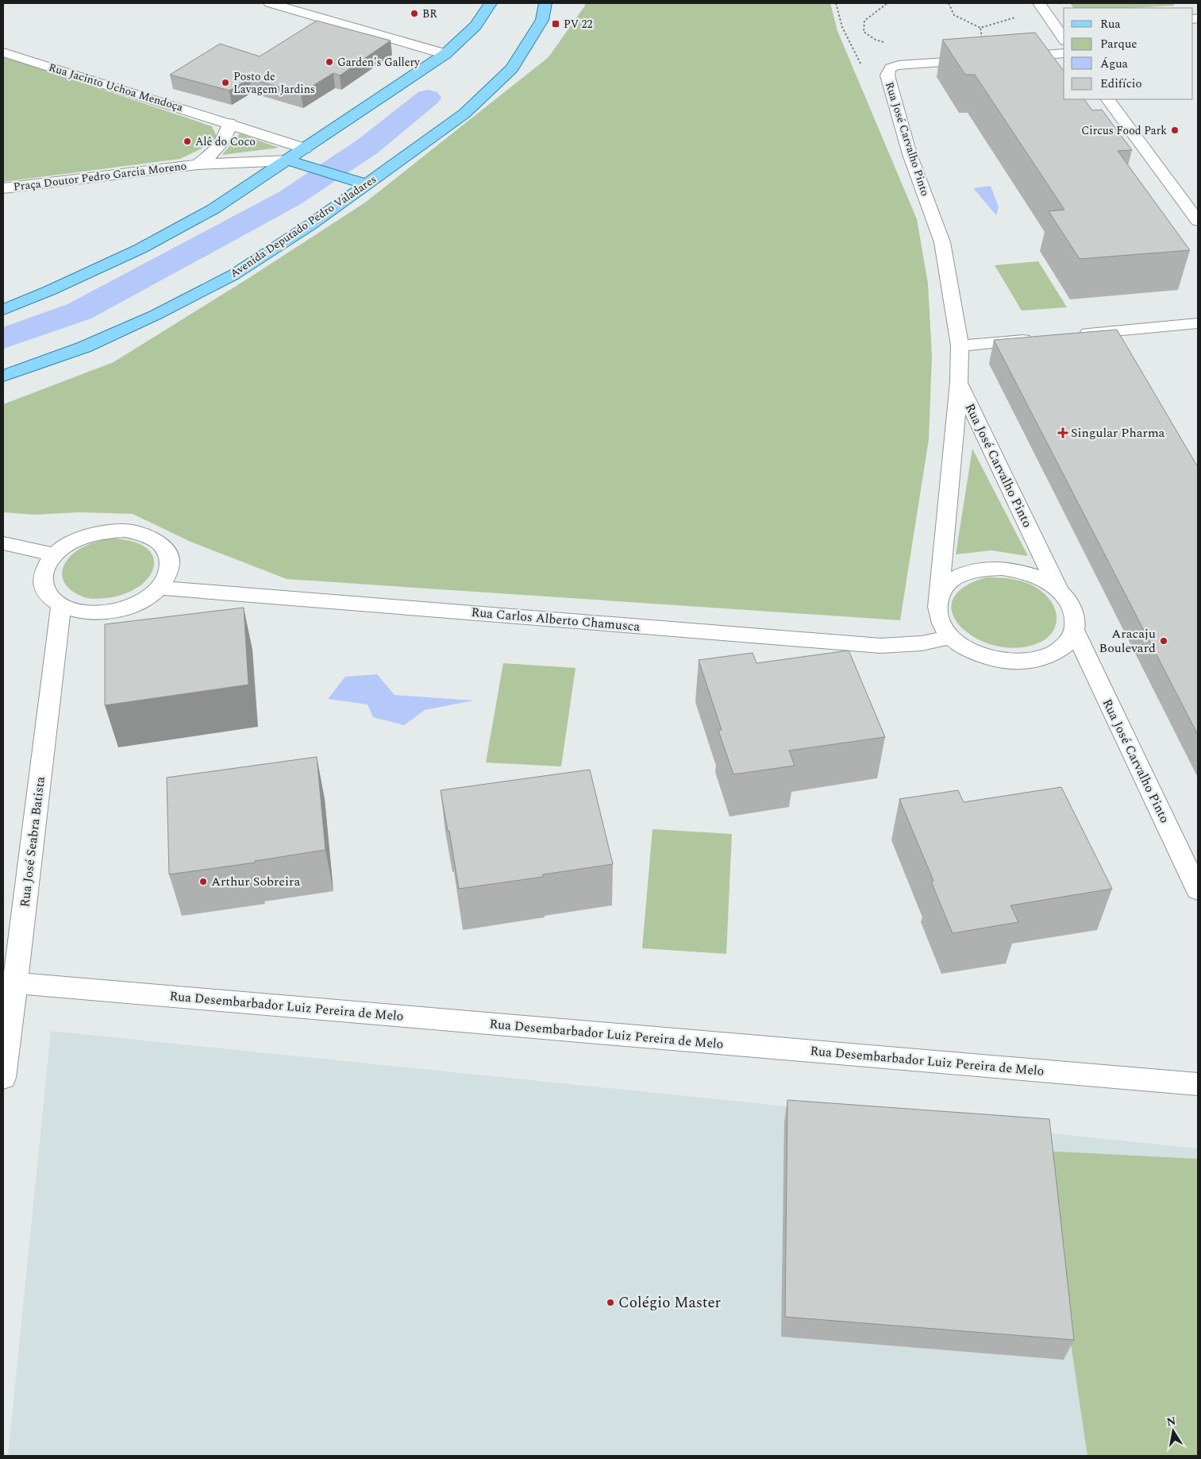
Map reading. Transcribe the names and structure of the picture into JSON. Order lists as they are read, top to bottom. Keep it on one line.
{"streets":{"main road":["Avenida Deputado Pedro Valadares"],"street":["Rua Jacinto Uchoa Mendoça","Rua José Carvalho Pinto","Praça Doutor Pedro Garcia Moreno","Rua Carlos Alberto Chamusca","Rua José Seabra Batista","Rua Desembarbador Luiz Pereira de Melo"]},"crossings":[["Rua Jacinto Uchoa Mendoça","Praça Doutor Pedro Garcia Moreno"],["Rua José Carvalho Pinto","Rua Carlos Alberto Chamusca"],["Rua Carlos Alberto Chamusca","Rua José Seabra Batista"],["Rua José Seabra Batista","Rua Desembarbador Luiz Pereira de Melo"]],"places":{"other":["BR","Garden's Gallery","Posto de Lavagem Jardins","Circus Food Park","Alê do Coco","Aracaju Boulevard","Arthur Sobreira","Colégio Master"],"transit":["PV 22"],"health":["Singular Pharma"]},"legend":["Rua","Parque","Água","Edifício"],"north":"top"}
